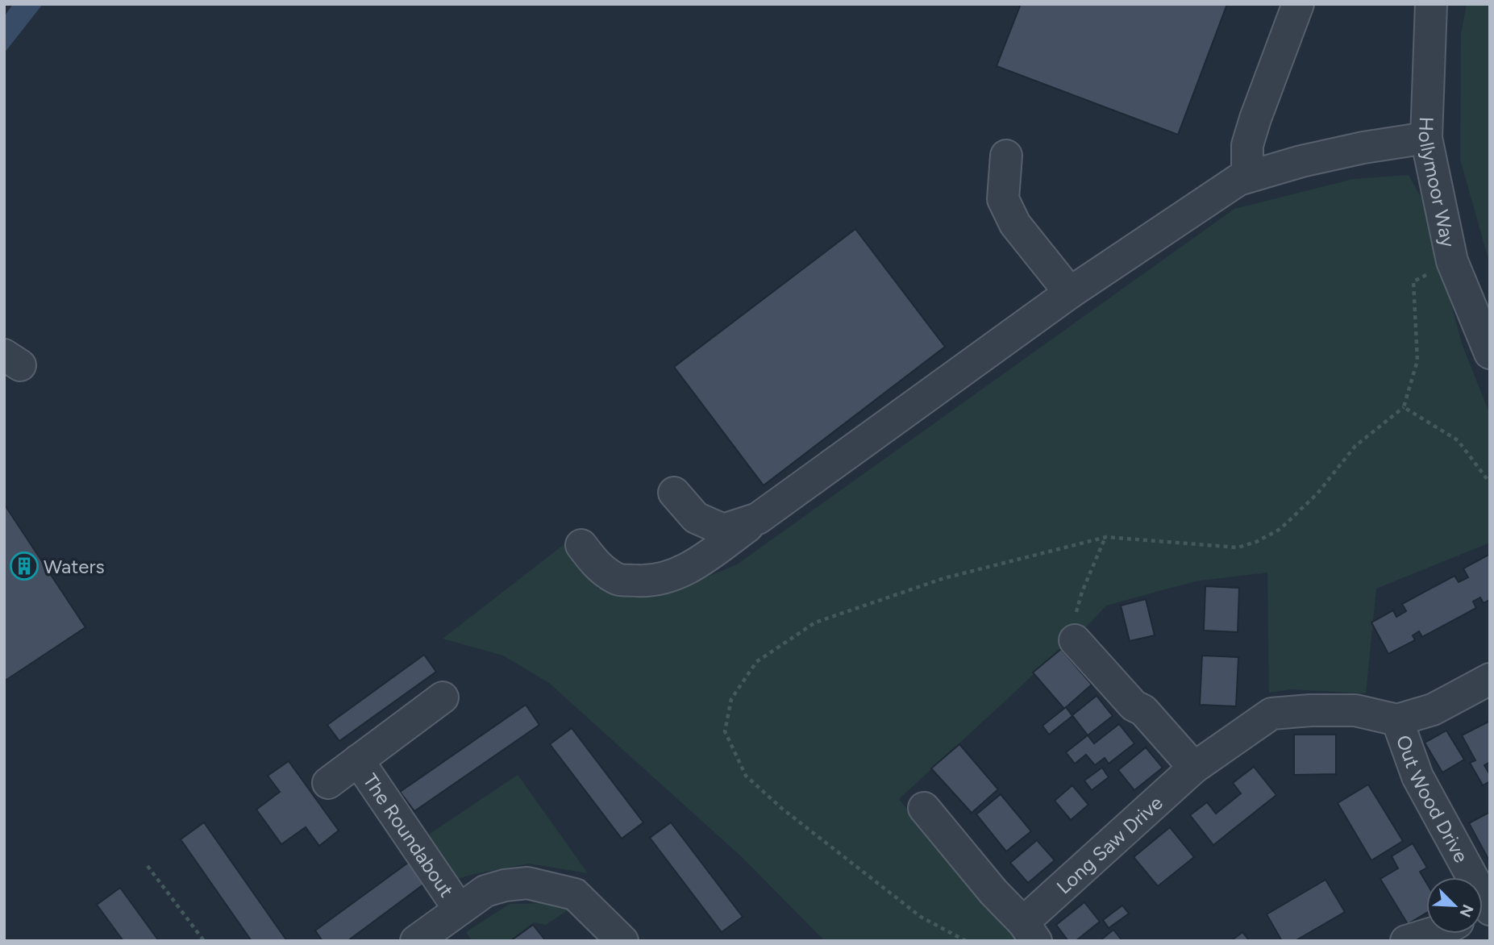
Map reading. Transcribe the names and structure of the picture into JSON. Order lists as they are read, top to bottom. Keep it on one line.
{"streets":{"street":["Hollymoor Way","Out Wood Drive","The Roundabout","Long Saw Drive"]},"crossings":[["Out Wood Drive","Long Saw Drive"]],"places":{"building":["Waters"]},"north":"bottom right"}
